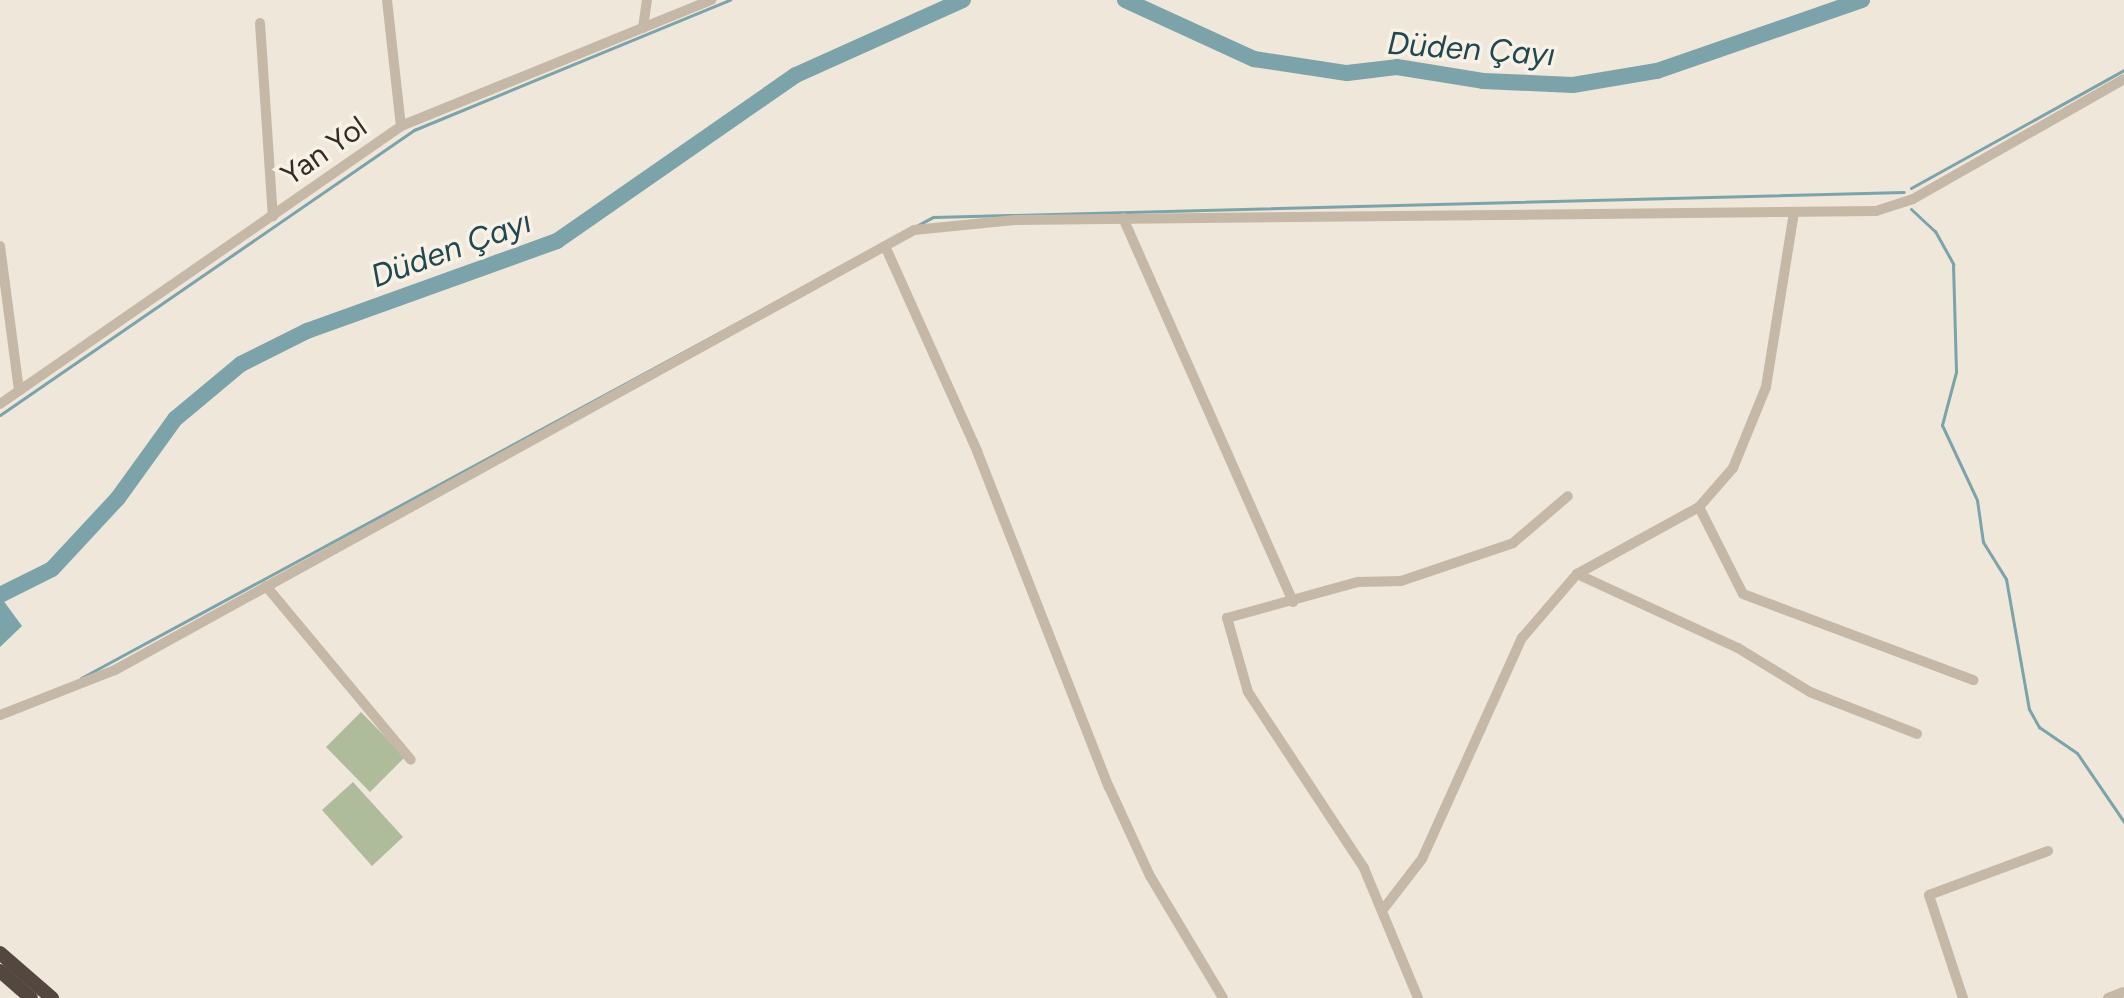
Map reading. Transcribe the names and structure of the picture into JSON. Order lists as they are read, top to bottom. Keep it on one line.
{"streets":{"street":["Yan Yol"]},"water":["Düden Çayı"]}
